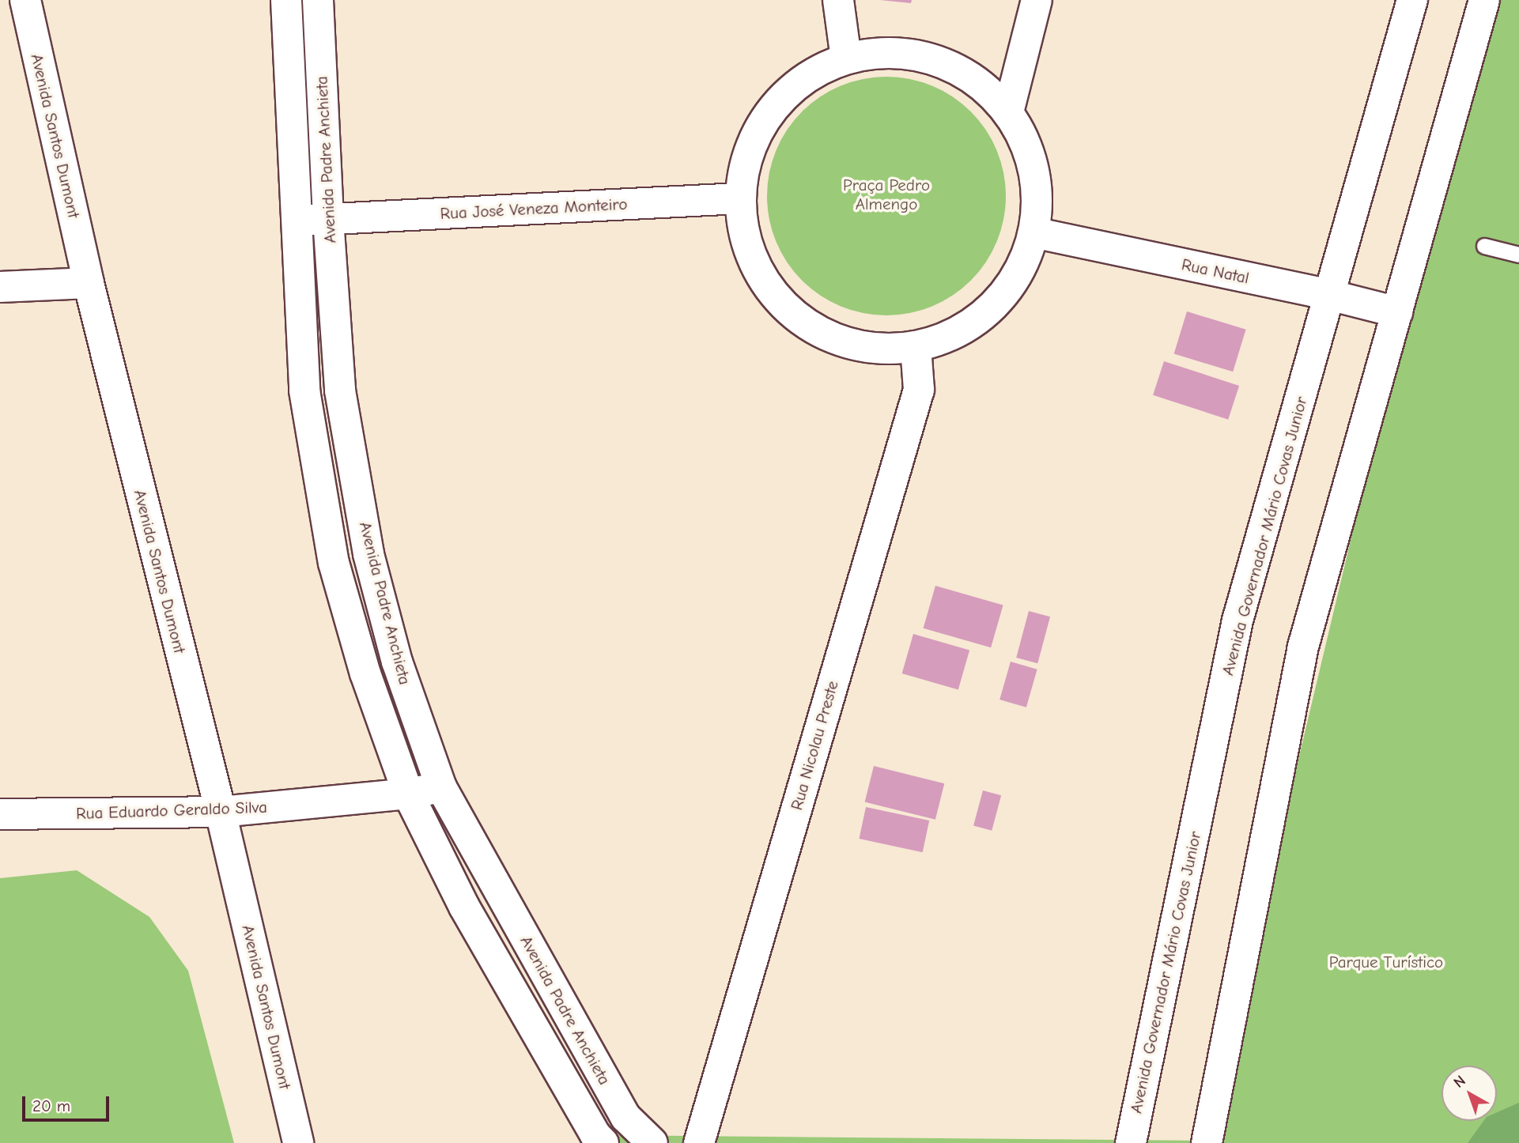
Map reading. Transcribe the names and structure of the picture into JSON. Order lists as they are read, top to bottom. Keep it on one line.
{"streets":{"main road":["Avenida Santos Dumont","Avenida Padre Anchieta","Rua José Veneza Monteiro","Rua Natal","Avenida Governador Mário Covas Junior","Rua Nicolau Preste","Rua Eduardo Geraldo Silva"]},"crossings":[["Avenida Santos Dumont","Rua Eduardo Geraldo Silva"],["Avenida Padre Anchieta","Rua José Veneza Monteiro"],["Avenida Padre Anchieta","Rua Eduardo Geraldo Silva"],["Rua Natal","Avenida Governador Mário Covas Junior"]],"parks":["Praça Pedro Almengo","Parque Turístico"],"scale_bar":"20 m","north":"top left"}
